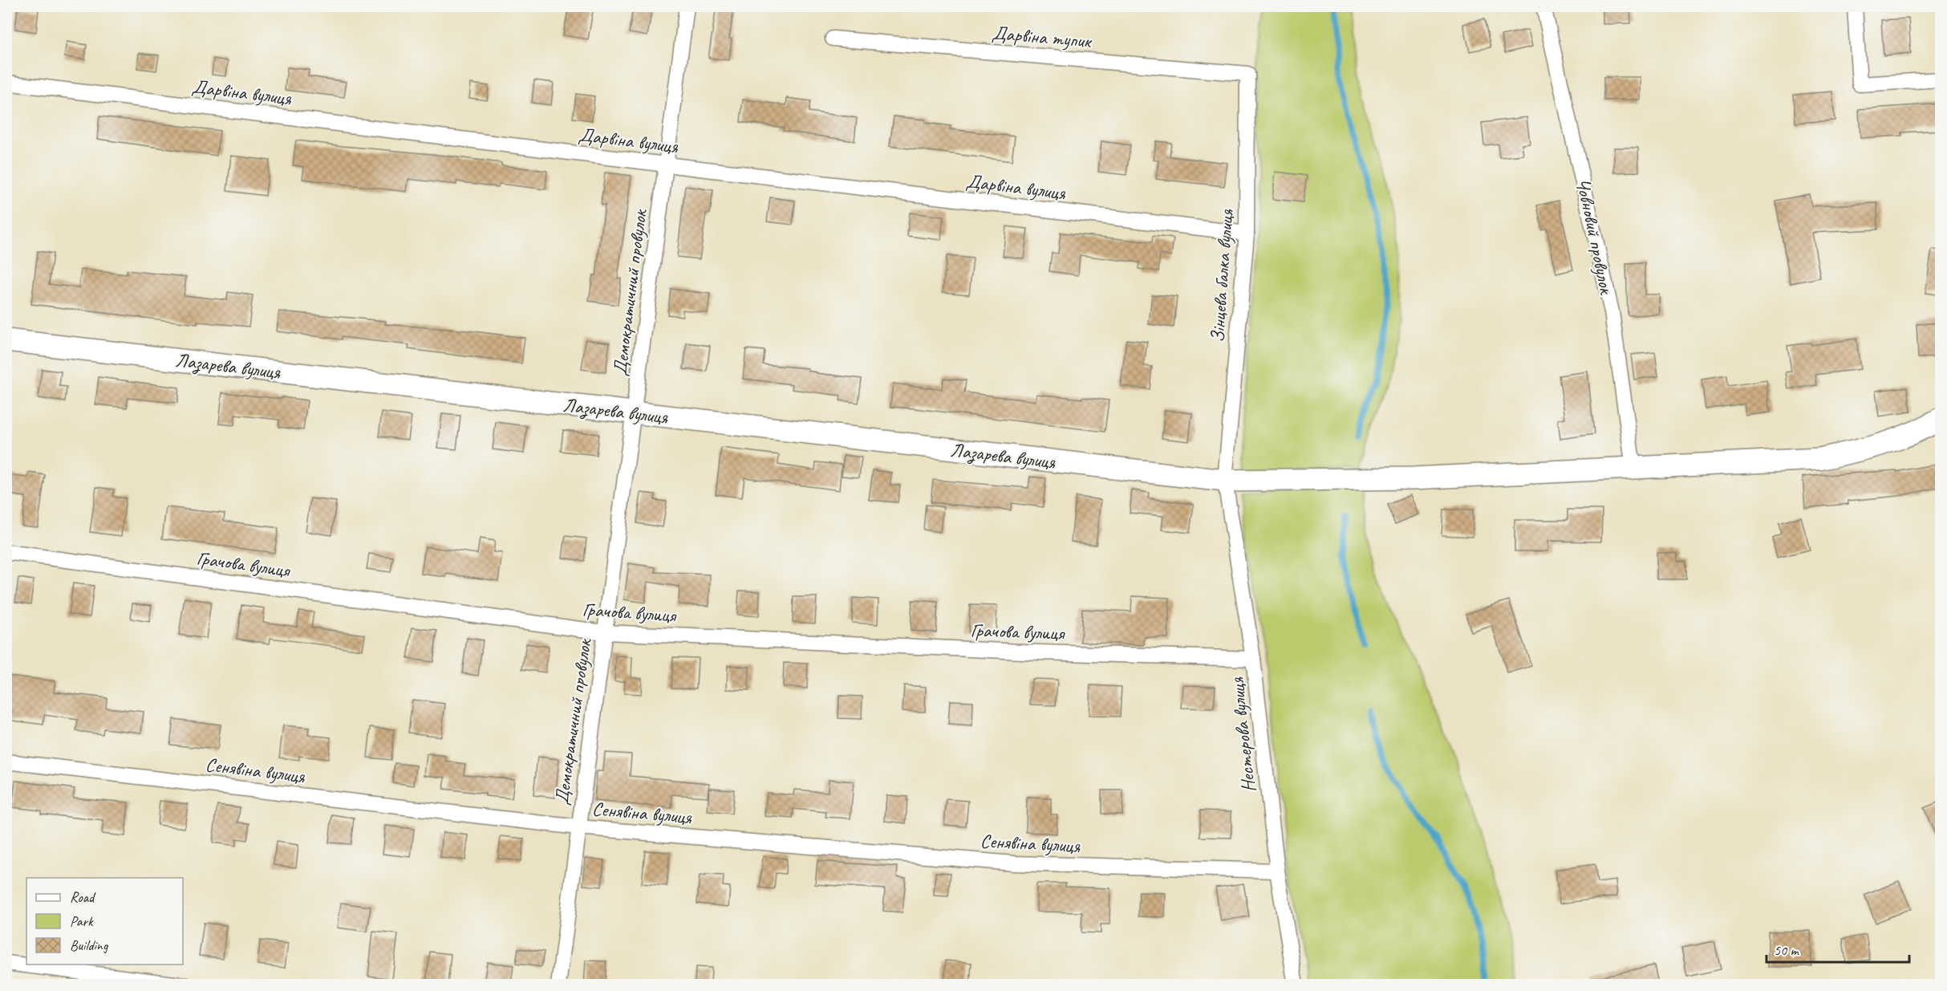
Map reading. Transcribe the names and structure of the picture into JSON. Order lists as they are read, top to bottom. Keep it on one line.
{"streets":{"street":["Дарвіна тупик","Дарвіна вулиця","Човновий провулок","Зінцева балка вулиця","Демократичний провулок","Лазарева вулиця","Грачова вулиця","Нестерова вулиця","Сенявіна вулиця"]},"crossings":[["Дарвіна тупик","Зінцева балка вулиця"],["Дарвіна вулиця","Зінцева балка вулиця"],["Дарвіна вулиця","Демократичний провулок"],["Зінцева балка вулиця","Лазарева вулиця"],["Зінцева балка вулиця","Нестерова вулиця"],["Демократичний провулок","Лазарева вулиця"],["Демократичний провулок","Грачова вулиця"],["Демократичний провулок","Сенявіна вулиця"],["Лазарева вулиця","Нестерова вулиця"],["Грачова вулиця","Нестерова вулиця"],["Нестерова вулиця","Сенявіна вулиця"]],"legend":["Road","Park","Building"],"scale_bar":"50 m"}
